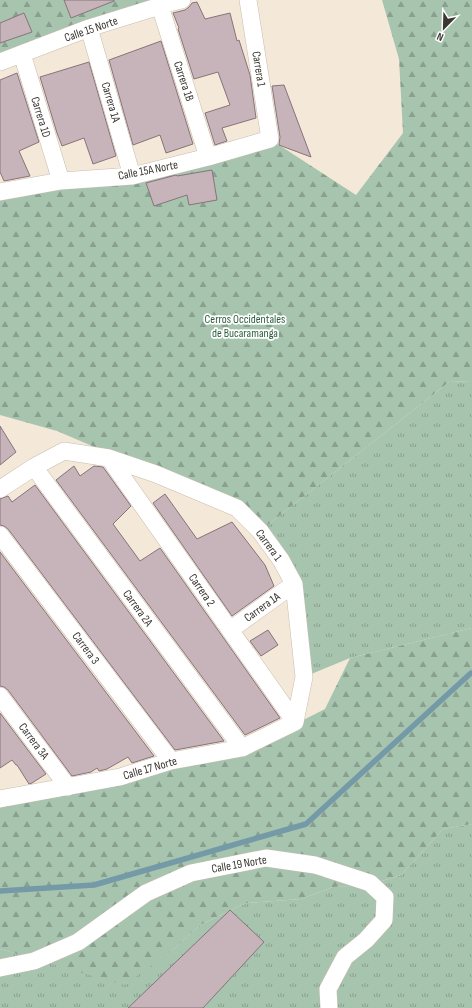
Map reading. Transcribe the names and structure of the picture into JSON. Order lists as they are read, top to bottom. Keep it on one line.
{"streets":{"street":["Calle 15 Norte","Carrera 1","Carrera 1B","Carrera 1A","Carrera 1D","Calle 15A Norte","Carrera 2","Carrera 2A","Carrera 3","Carrera 3A","Calle 17 Norte","Calle 19 Norte"]},"crossings":[["Calle 15 Norte","Carrera 1B"],["Calle 15 Norte","Carrera 1A"],["Calle 15 Norte","Carrera 1D"],["Carrera 1","Carrera 1A"],["Carrera 1","Calle 15A Norte"],["Carrera 1","Carrera 2"],["Carrera 1","Carrera 2A"],["Carrera 1","Calle 17 Norte"],["Carrera 1B","Calle 15A Norte"],["Carrera 1A","Calle 15A Norte"],["Carrera 1A","Carrera 2"],["Carrera 1D","Calle 15A Norte"],["Carrera 2","Calle 17 Norte"],["Carrera 2A","Calle 17 Norte"],["Carrera 3","Calle 17 Norte"],["Carrera 3A","Calle 17 Norte"]],"parks":["Cerros Occidentales de Bucaramanga"],"north":"bottom left"}
